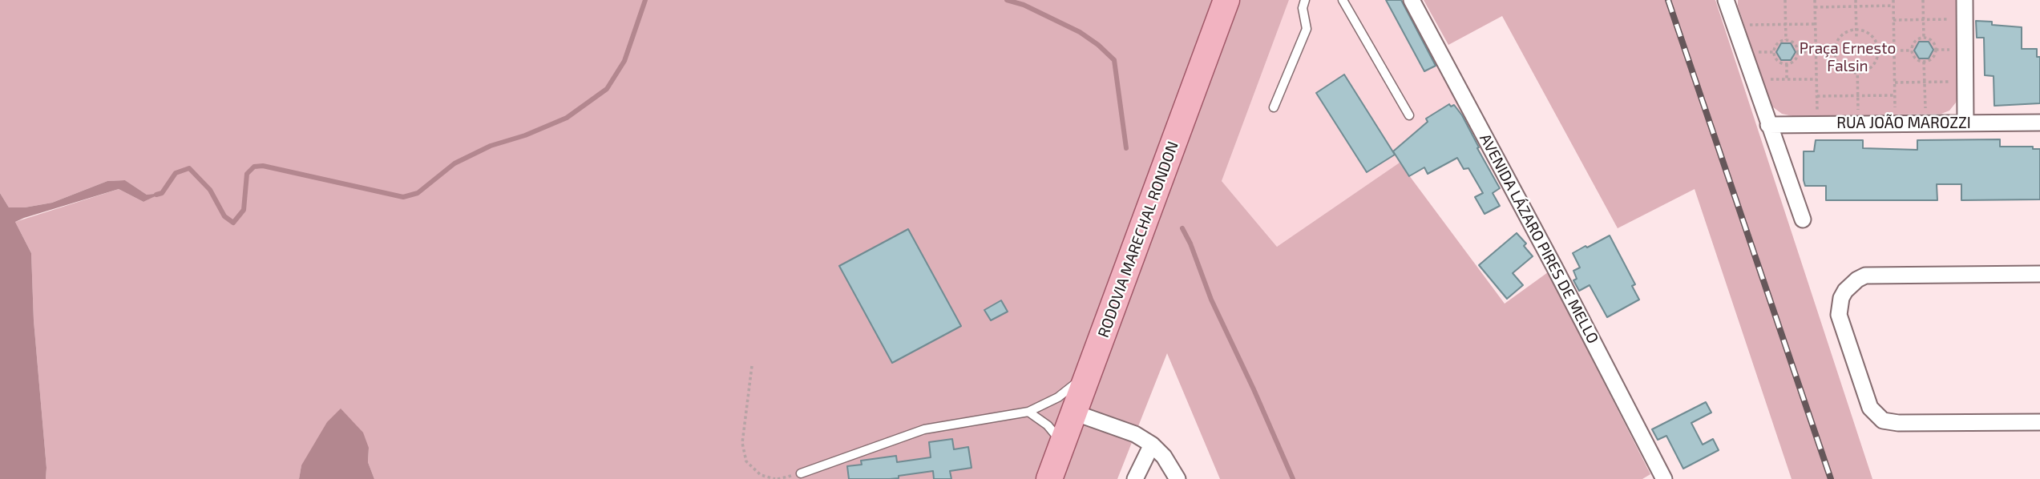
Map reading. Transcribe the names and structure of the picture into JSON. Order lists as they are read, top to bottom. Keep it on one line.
{"streets":{"main road":["RODOVIA MARECHAL RONDON"],"street":["RUA JOÃO MAROZZI","AVENIDA LÁZARO PIRES DE MELLO"]},"parks":["Praça Ernesto Falsin"]}
